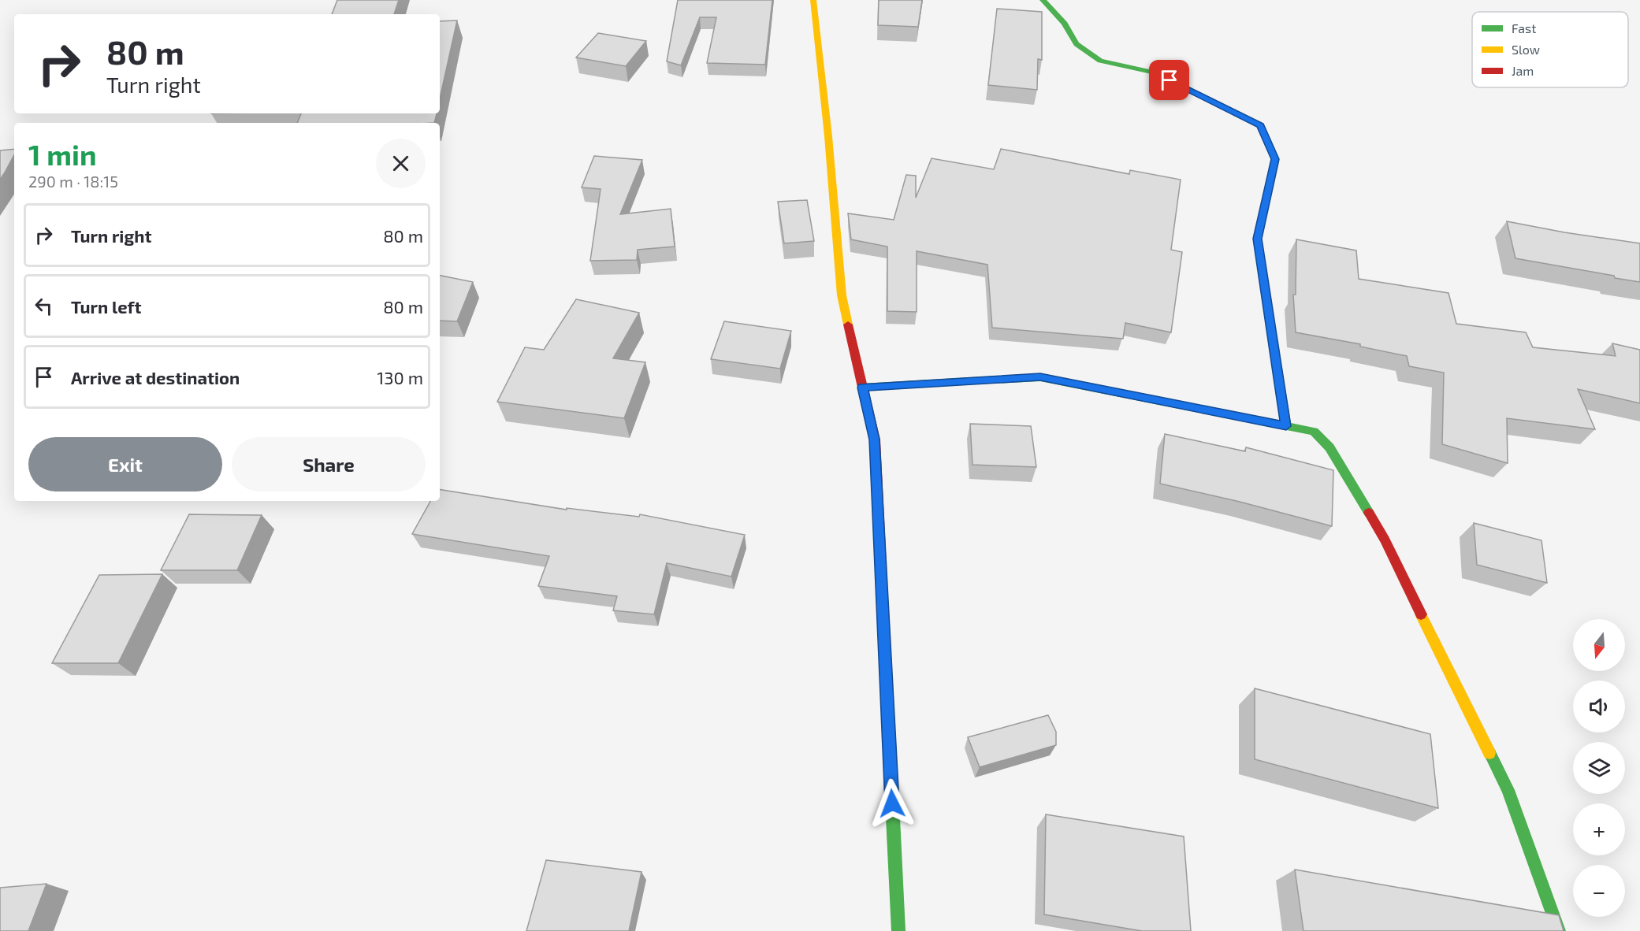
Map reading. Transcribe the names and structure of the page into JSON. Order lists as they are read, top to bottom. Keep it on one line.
{"legend":["Fast","Slow","Jam"],"north":"bottom","page":{"turn":["80 m","Turn right"],"heading":["1 min","290 m · 18:15"],"list":[{"name":"Turn right","value":"80 m"},{"name":"Turn left","value":"80 m"},{"name":"Arrive at destination","value":"130 m"}],"buttons":["Exit","Share"],"map_buttons":["+","−"]}}
